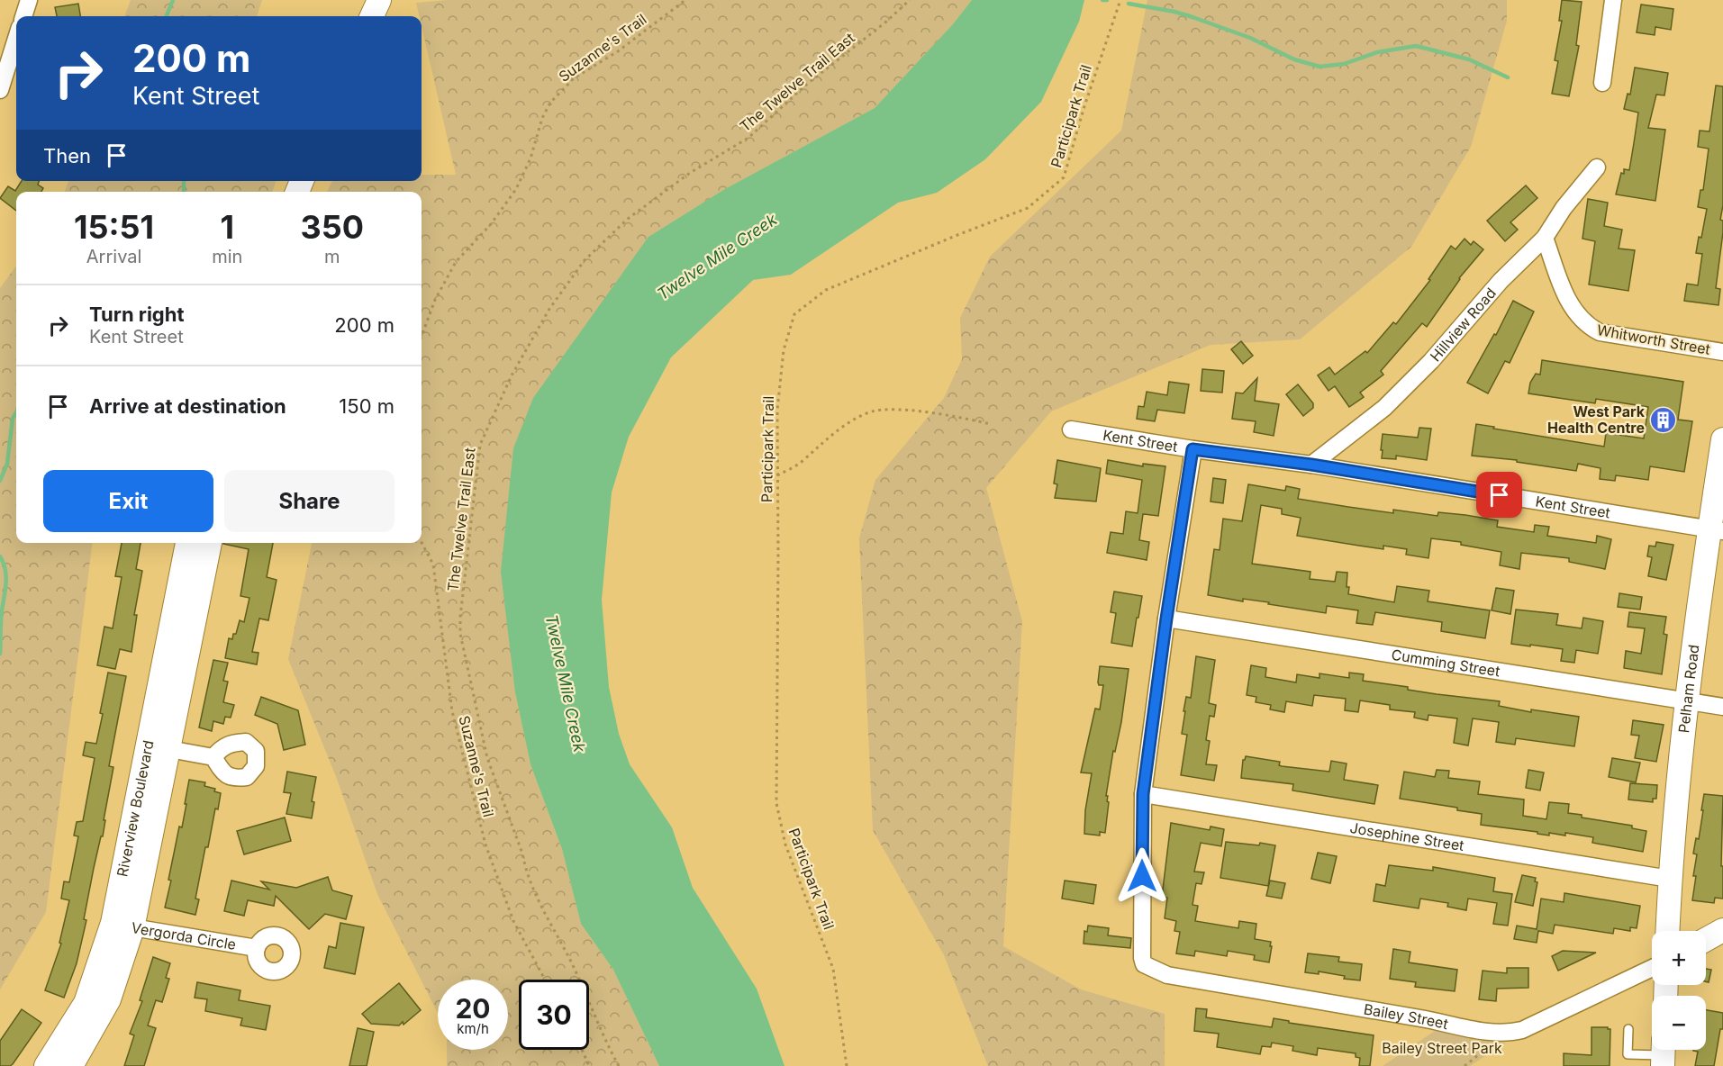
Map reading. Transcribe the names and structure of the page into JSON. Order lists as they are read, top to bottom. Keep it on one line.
{"streets":{"street":["Hillview Road","Whitworth Street","Kent Street","Cumming Street","Pelham Road","Riverview Boulevard","Josephine Street","Vergorda Circle","Bailey Street"],"path":["Suzanne's Trail","The Twelve Trail East","Participark Trail"]},"crossings":[["Hillview Road","Whitworth Street"],["Hillview Road","Kent Street"],["Kent Street","Pelham Road"],["Cumming Street","Pelham Road"],["Pelham Road","Josephine Street"],["Riverview Boulevard","Vergorda Circle"],["Josephine Street","Bailey Street"]],"water":["Twelve Mile Creek"],"parks":["Bailey Street Park"],"places":{"building":["West Park Health Centre"]},"page":{"turn":["200 m","Kent Street"],"then":"Then","eta":["15:51","Arrival","1","min","350","m"],"list":[{"name":"Turn right","note":"Kent Street","value":"200 m"},{"name":"Arrive at destination","value":"150 m"}],"buttons":["Exit","Share"],"map_buttons":["+","−"],"speed":"20 km/h","limit":"30"}}
